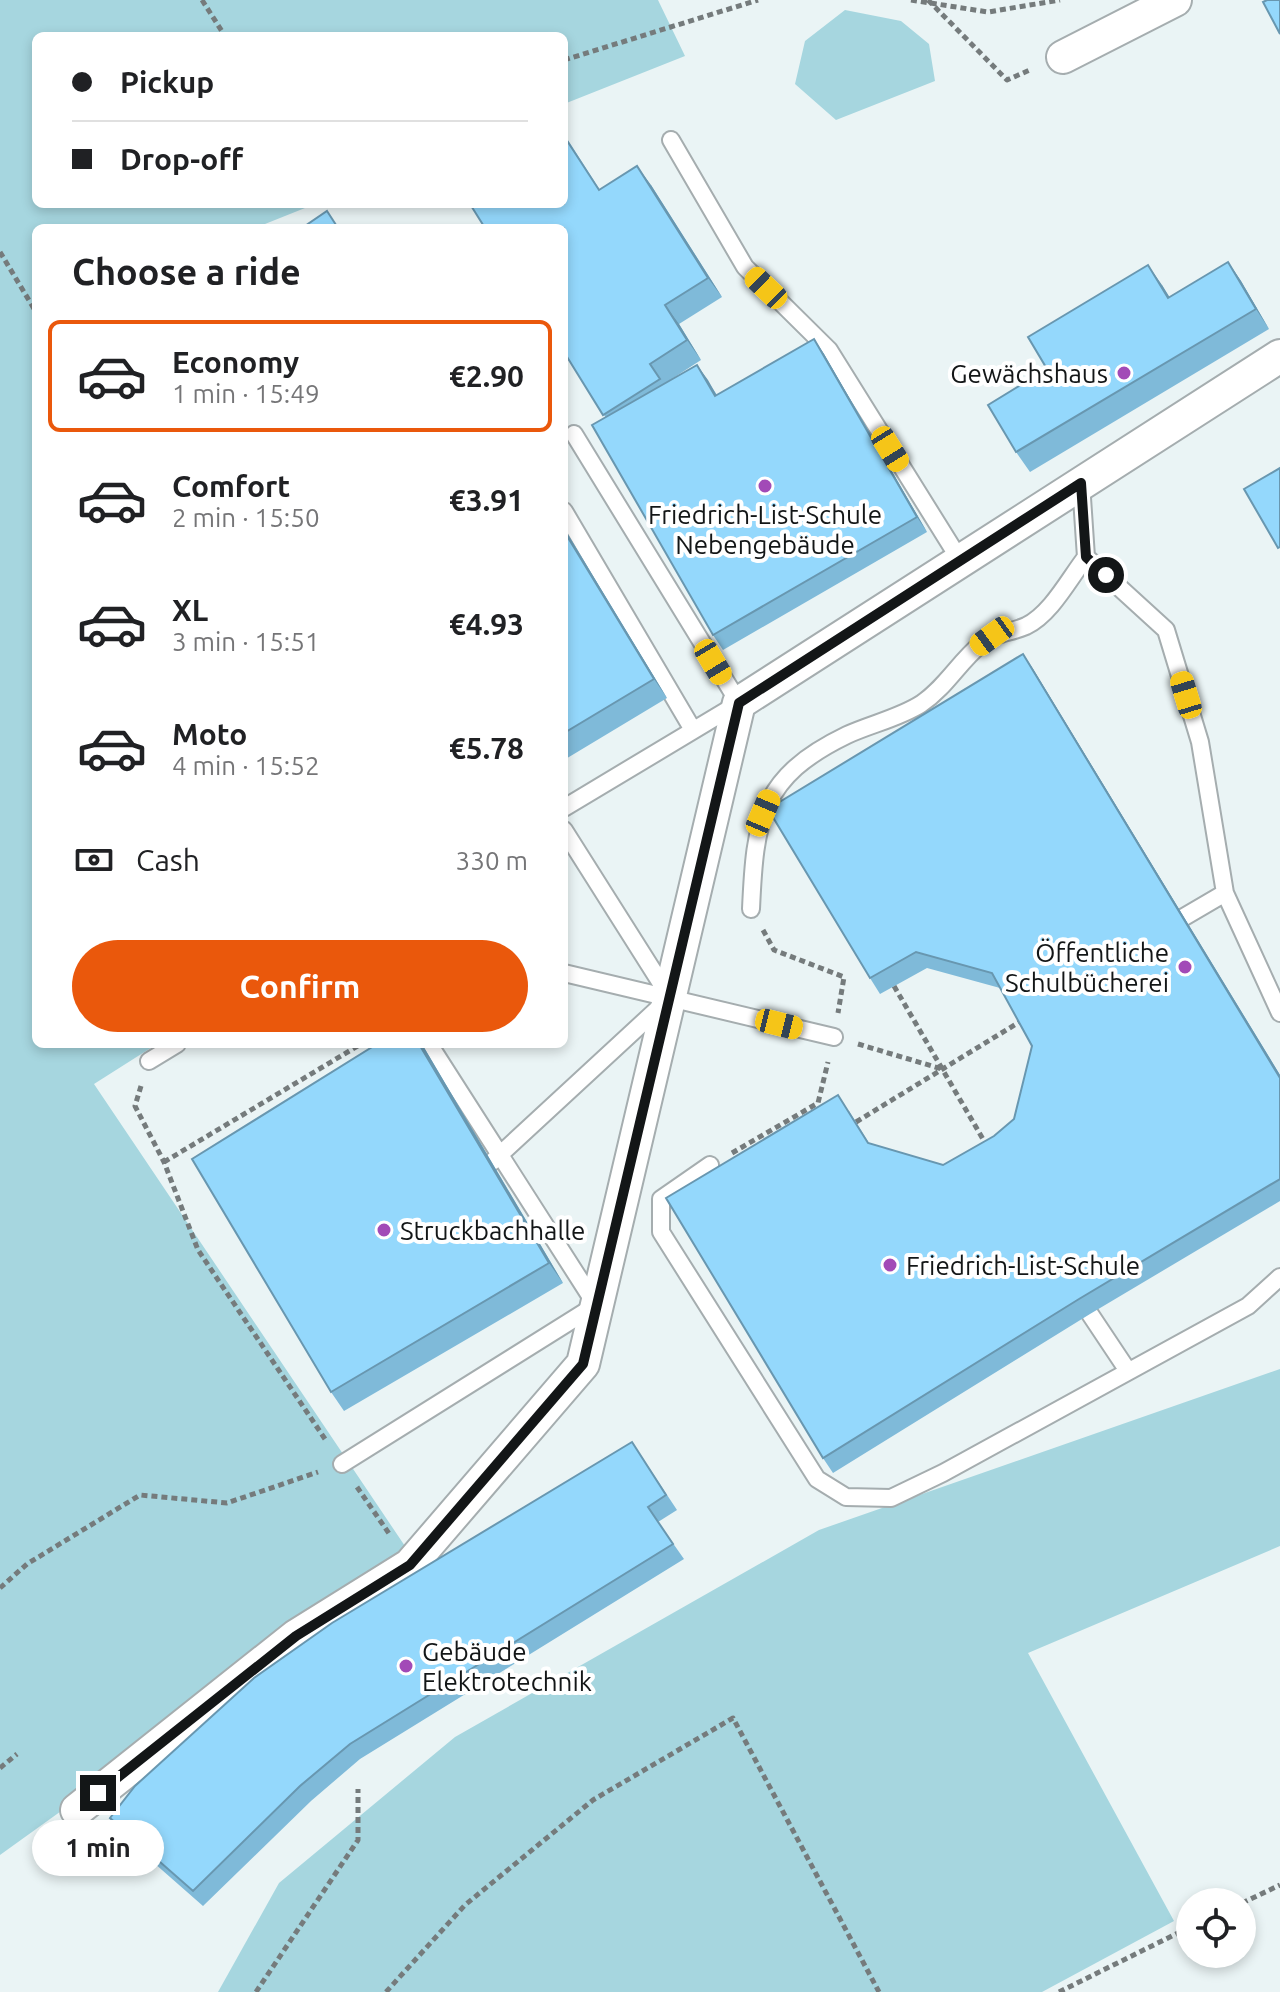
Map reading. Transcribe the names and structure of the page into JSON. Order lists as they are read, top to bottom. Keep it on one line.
{"places":["Gewächshaus","Friedrich-List-Schule Nebengebäude","Öffentliche Schulbücherei","Struckbachhalle","Friedrich-List-Schule","Gebäude Elektrotechnik"],"page":{"banner":["Pickup","Drop-off"],"heading":"Choose a ride","list":[{"name":"Economy","note":"1 min · 15:49","value":"€2.90"},{"name":"Comfort","note":"2 min · 15:50","value":"€3.91"},{"name":"XL","note":"3 min · 15:51","value":"€4.93"},{"name":"Moto","note":"4 min · 15:52","value":"€5.78"}],"pay":["Cash","330 m"],"buttons":"Confirm","bubble":"1 min"}}
